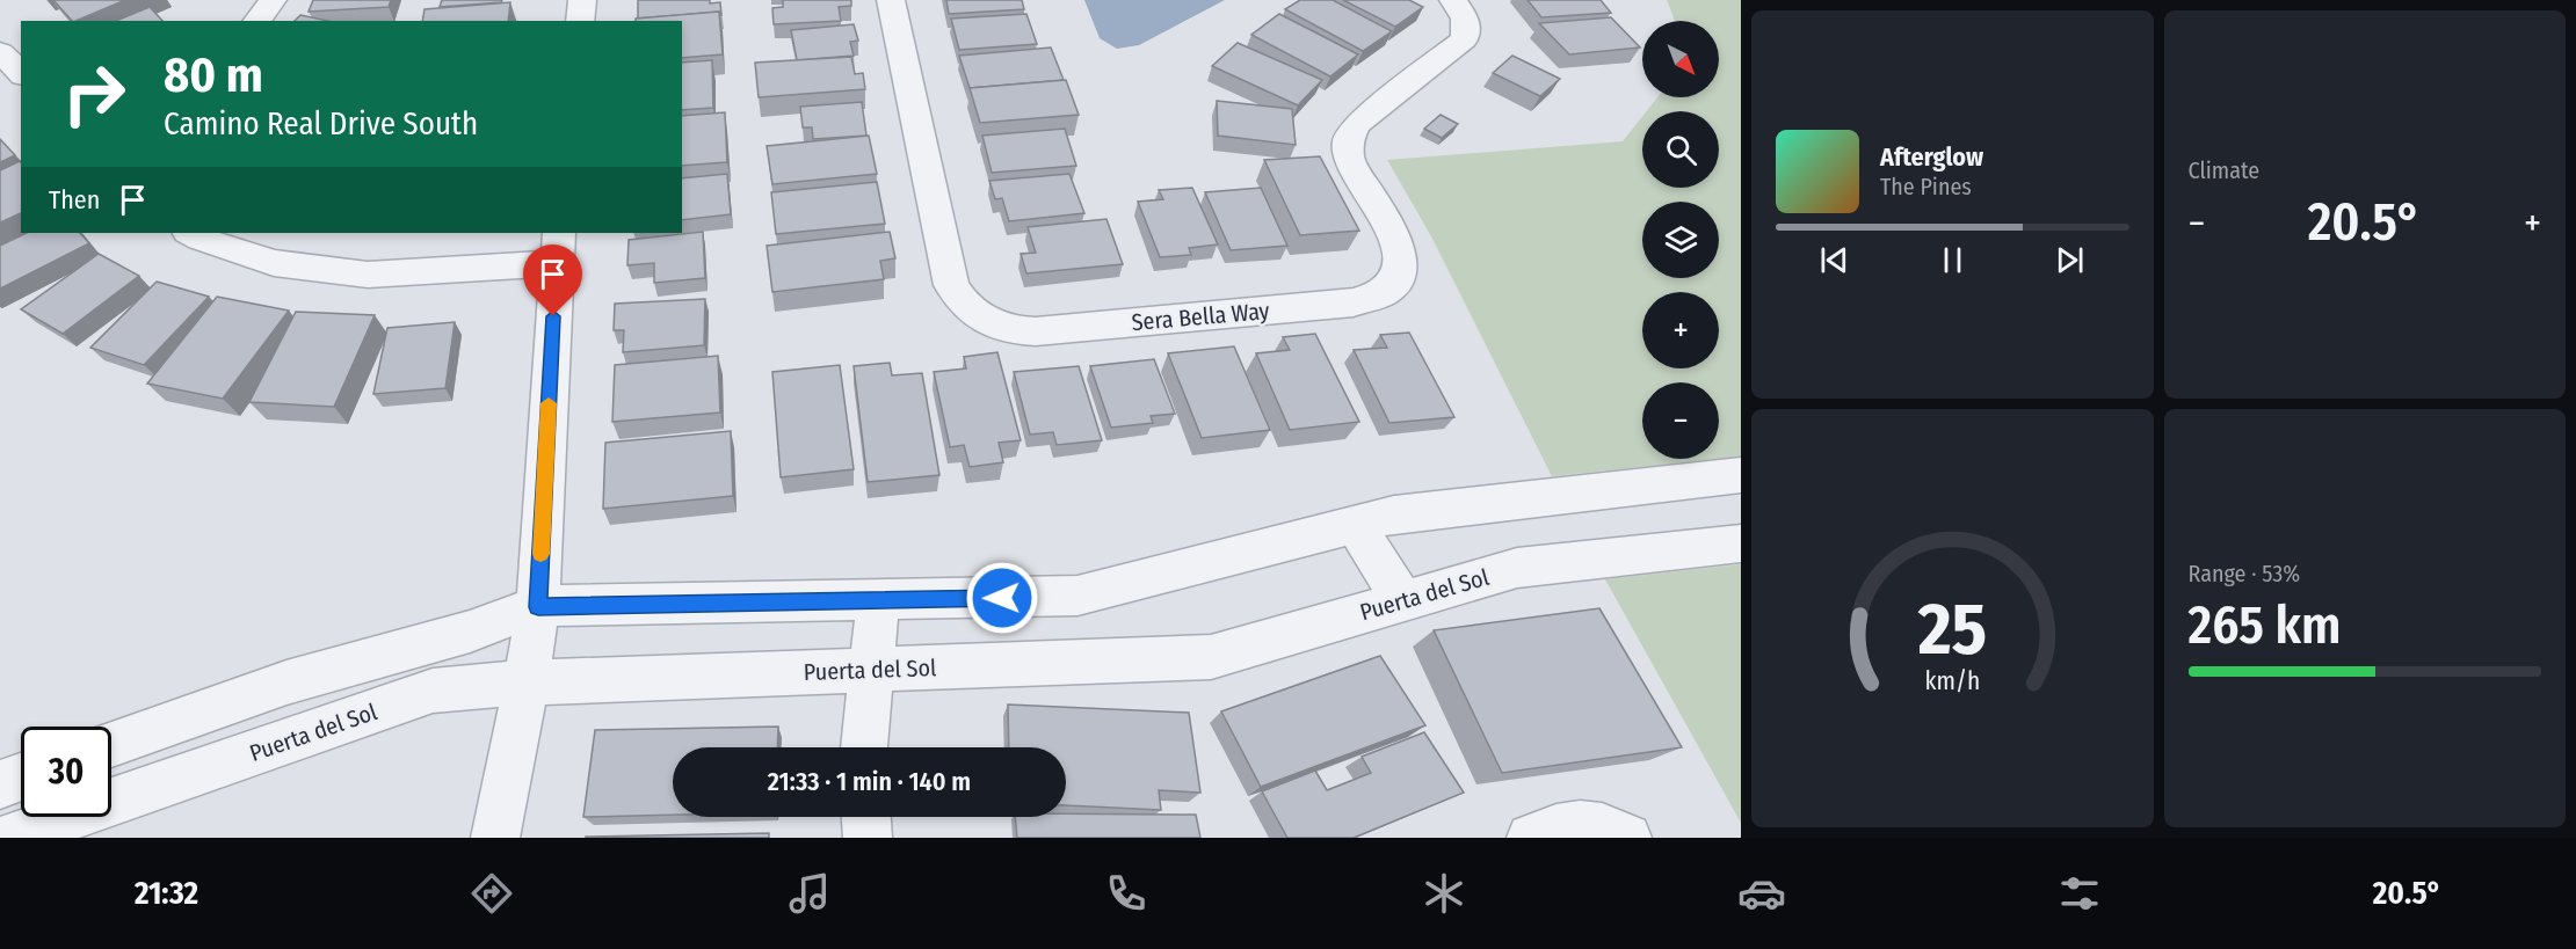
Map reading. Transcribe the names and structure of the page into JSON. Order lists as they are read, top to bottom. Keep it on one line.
{"streets":{"street":["Sera Bella Way","Puerta del Sol"]},"north":"bottom right","page":{"tile":["Climate",["Range · 53%","265 km"]],"map_buttons":["+","−"],"turn":["80 m","Camino Real Drive South"],"song":["Afterglow","The Pines"],"then":"Then","heat":["−","20.5°","+"],"limit":"30","trip":"21:33 · 1 min · 140 m","tabs":["21:32","20.5°"],"gauge":["25","km/h"]}}
